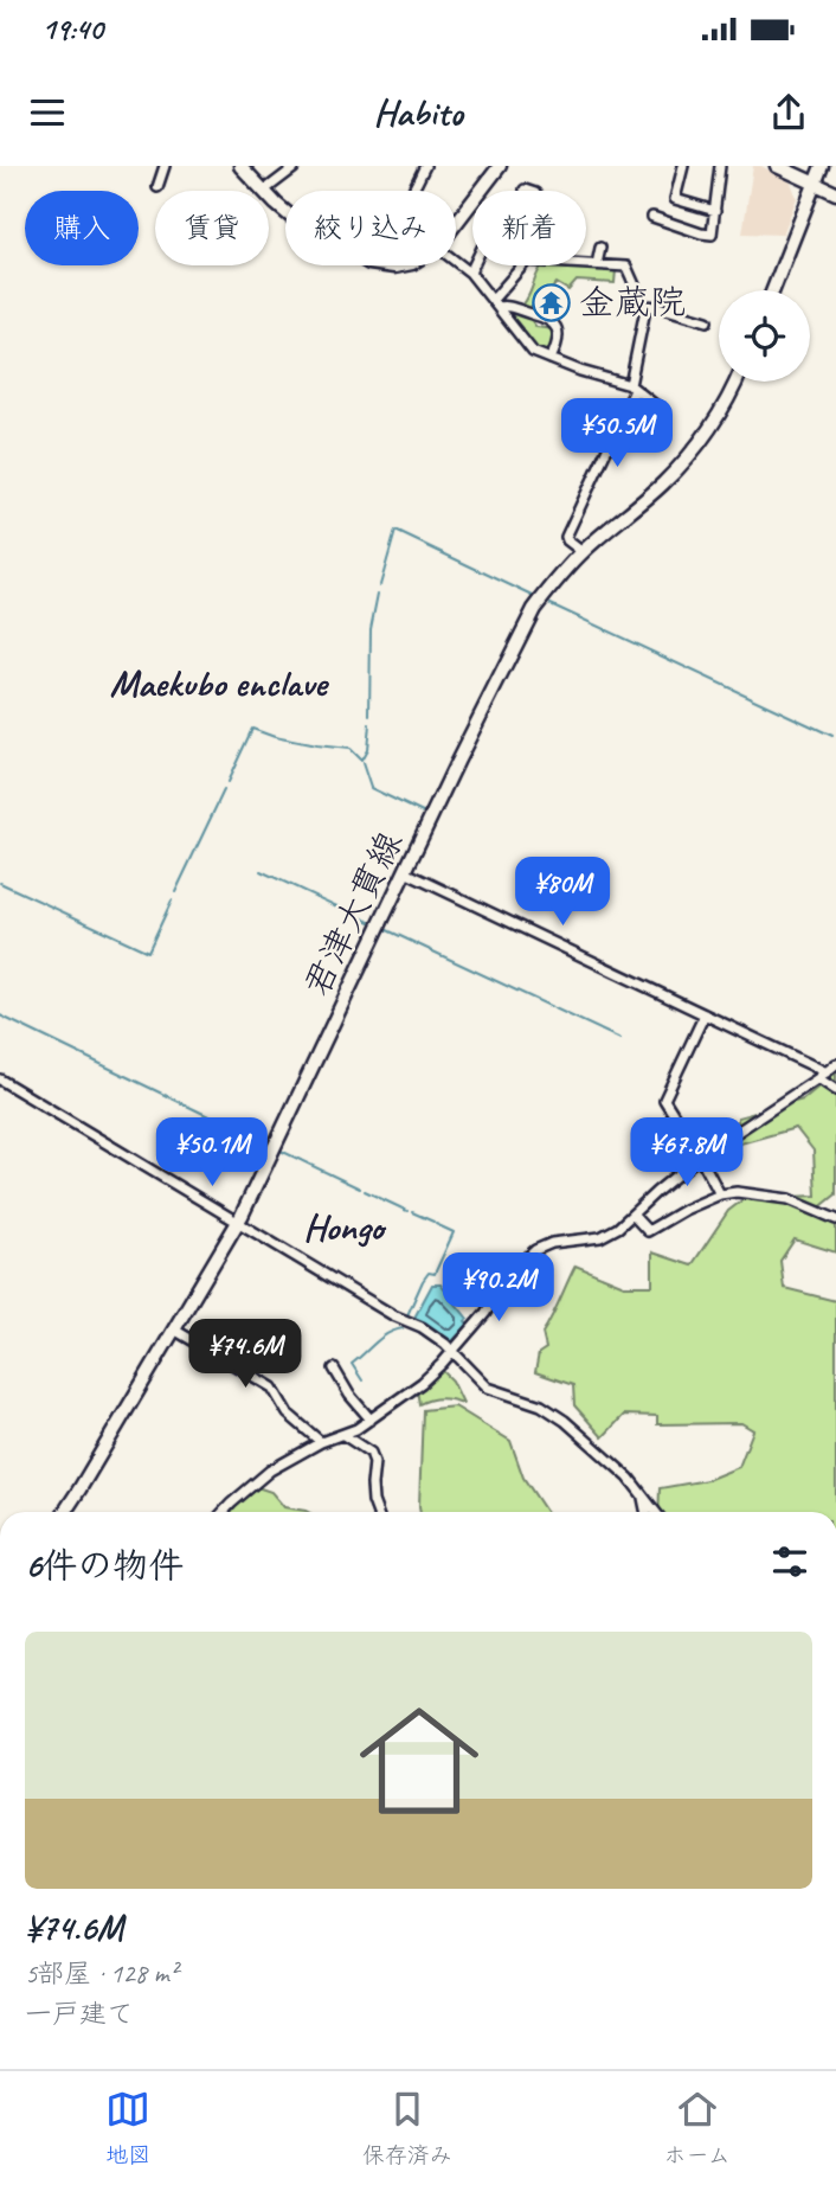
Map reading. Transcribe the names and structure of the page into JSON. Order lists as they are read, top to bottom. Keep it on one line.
{"streets":{"main road":["君津大貫線"]},"districts":["Maekubo enclave","Hongo"],"places":{"temple":["金蔵院"]},"page":{"status":"19:40","header":"Habito","chip":["購入","賃貸","絞り込み","新着"],"price":["¥50.5M","¥80M","¥50.1M","¥67.8M","¥90.2M","¥74.6M"],"heading":"6件の物件","list":[{"name":"¥74.6M","note":"5部屋 · 128 m² · 一戸建て"}],"tabs":["地図","保存済み","ホーム"]}}
